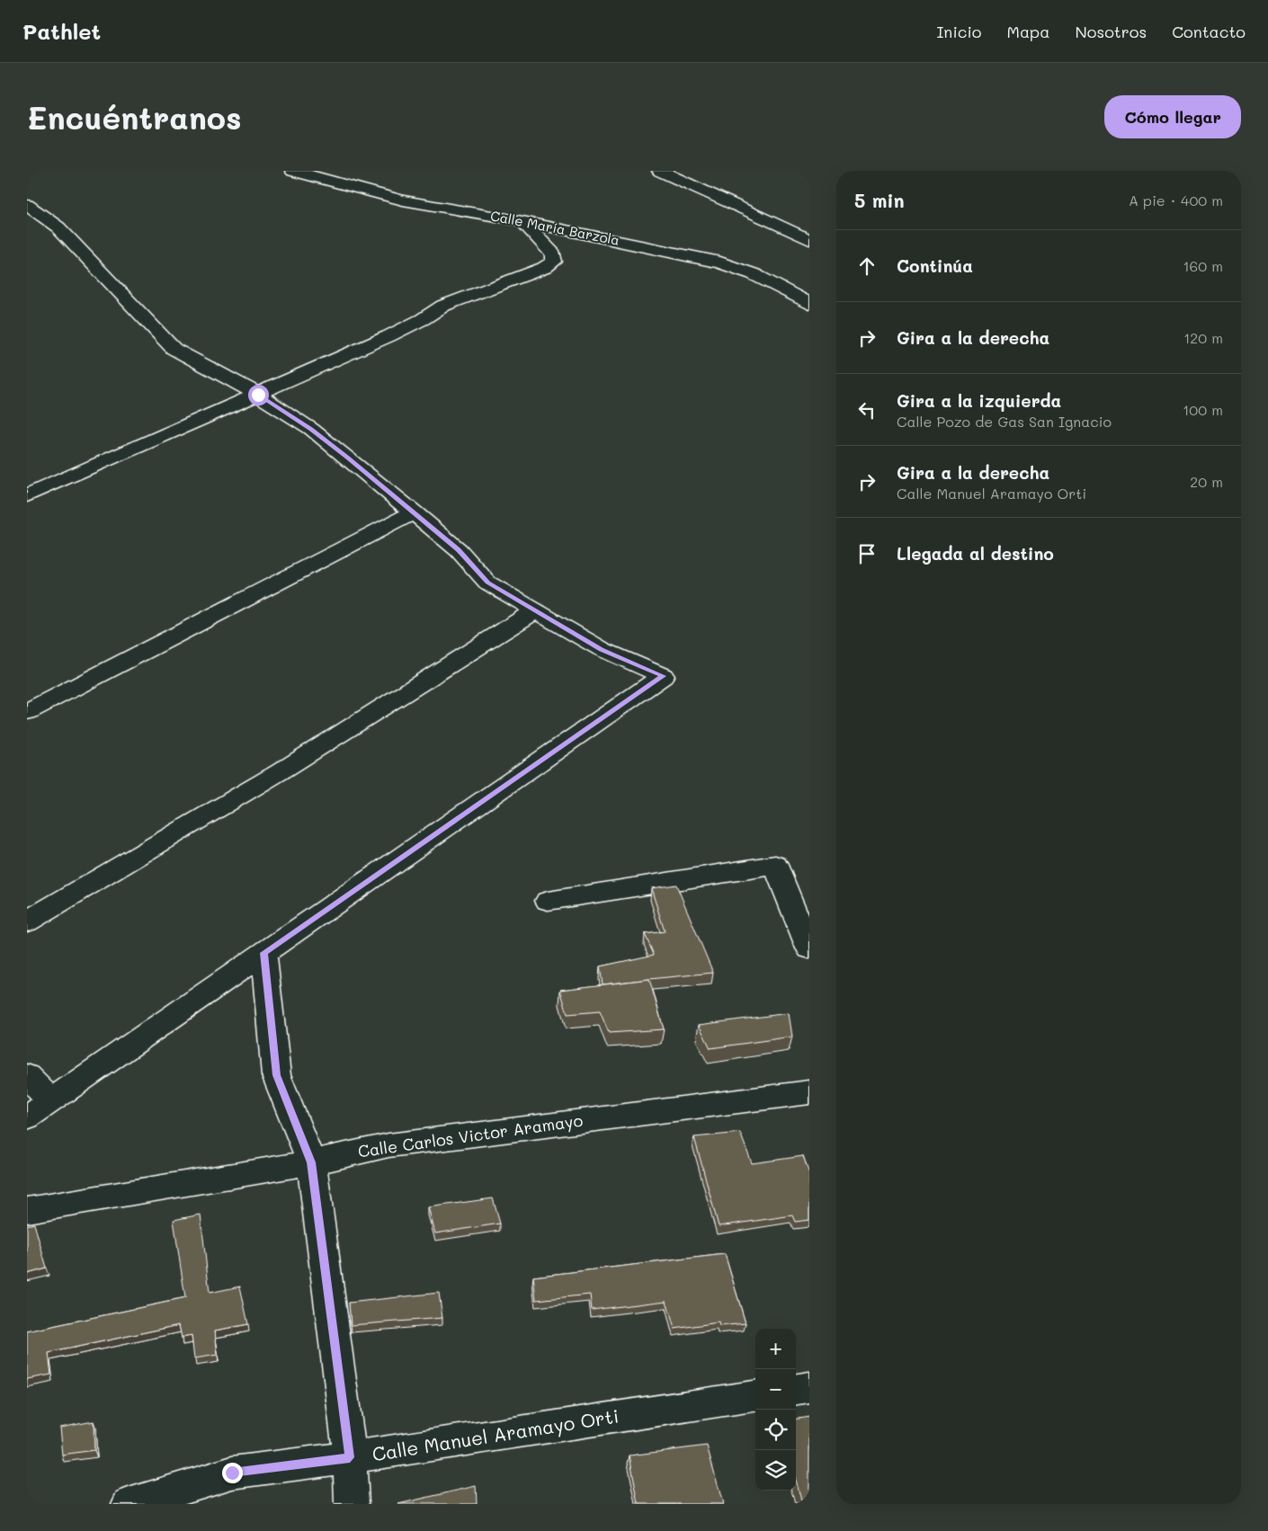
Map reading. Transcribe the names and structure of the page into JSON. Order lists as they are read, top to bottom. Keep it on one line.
{"streets":{"street":["Calle María Barzola","Calle Carlos Victor Aramayo","Calle Manuel Aramayo Orti"]},"page":{"header":"Pathlet","nav":["Inicio","Mapa","Nosotros","Contacto"],"buttons":"Cómo llegar","title":"Encuéntranos","heading":["5 min","A pie · 400 m"],"list":[["Continúa","160 m"],["Gira a la derecha","120 m"],["Gira a la izquierda","Calle Pozo de Gas San Ignacio","100 m"],["Gira a la derecha","Calle Manuel Aramayo Orti","20 m"],"Llegada al destino"],"map_buttons":["+","−"]}}
